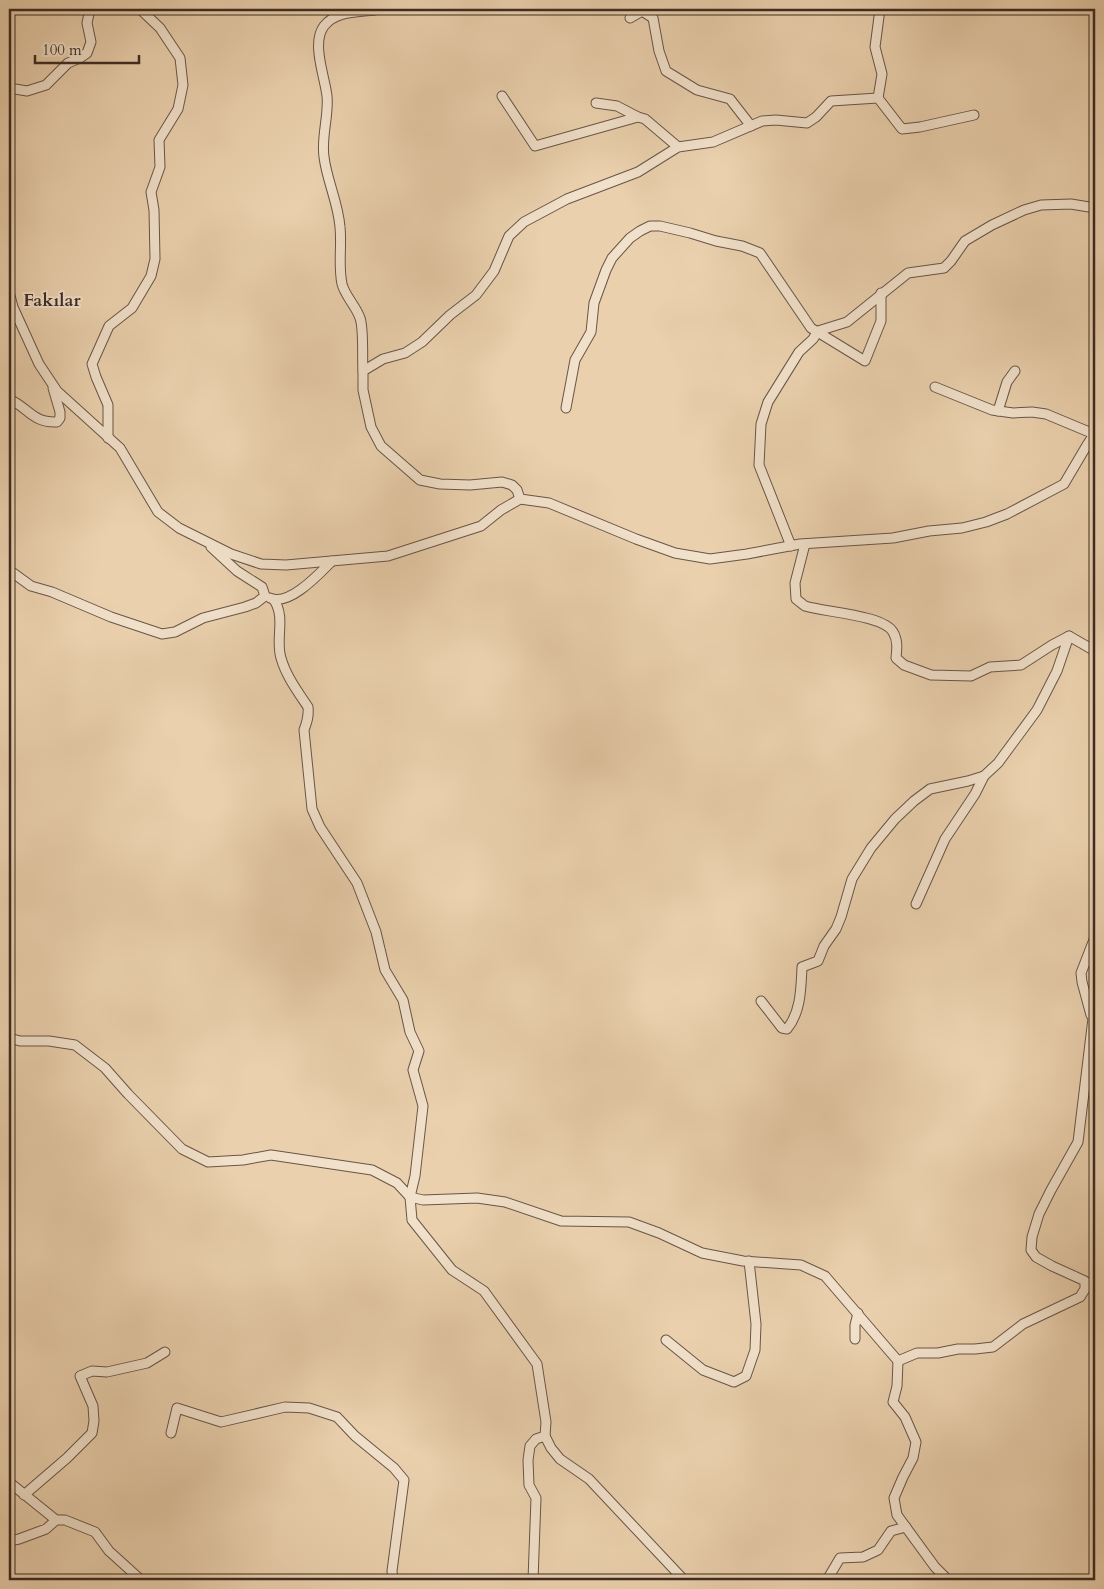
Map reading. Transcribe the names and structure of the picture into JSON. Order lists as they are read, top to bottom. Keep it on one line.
{"districts":["Fakılar"],"scale_bar":"100 m"}
